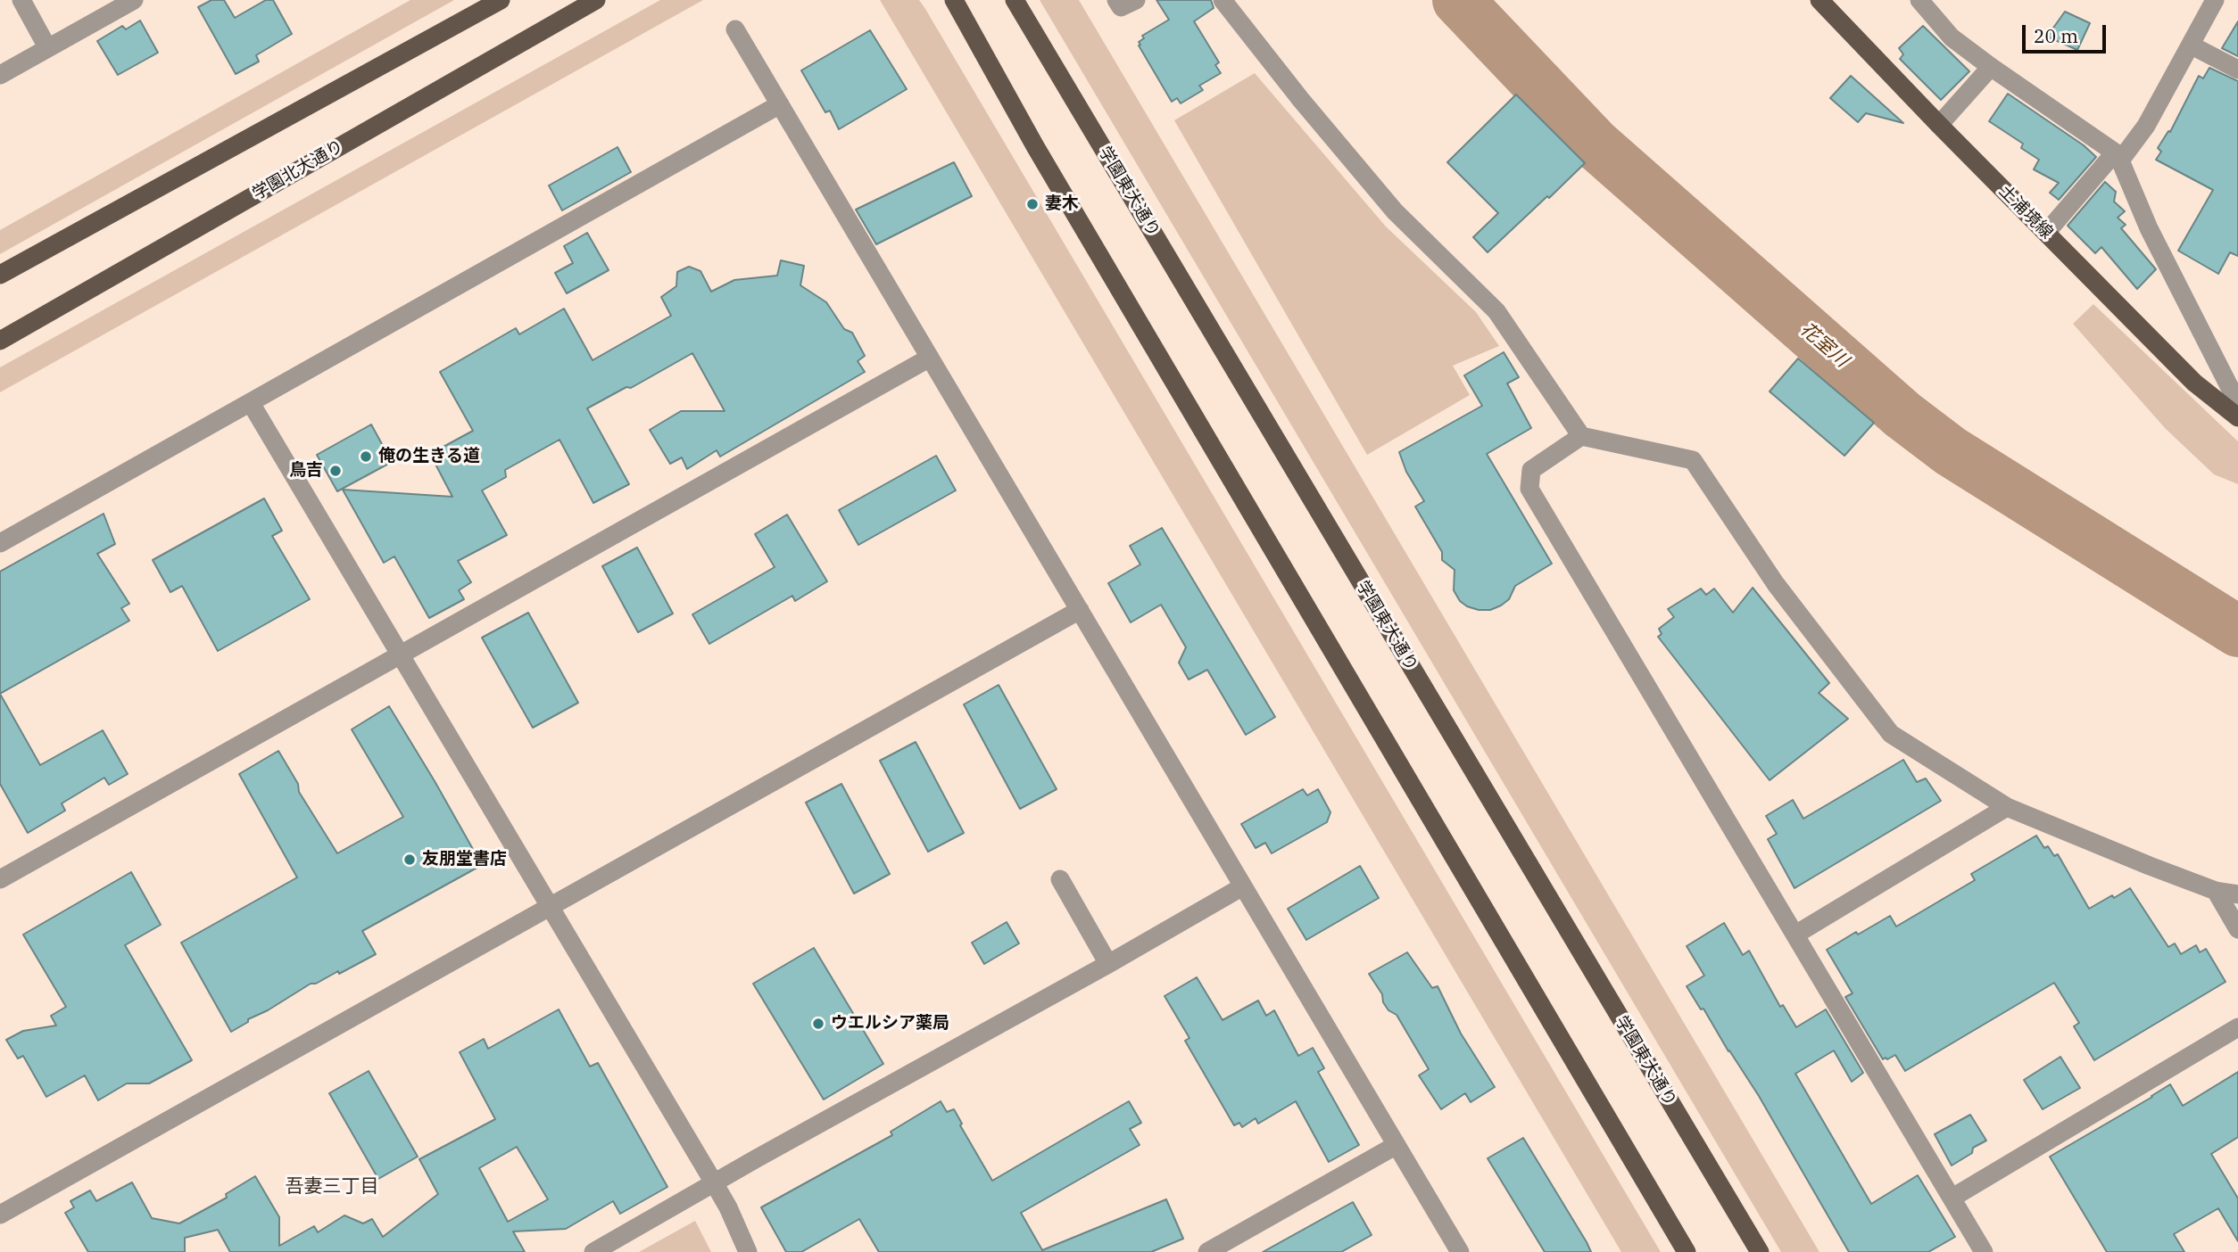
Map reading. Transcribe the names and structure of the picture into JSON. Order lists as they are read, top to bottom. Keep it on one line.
{"streets":{"main road":["学園北大通り","学園東大通り","土浦境線"]},"districts":["吾妻三丁目"],"water":["花室川"],"places":["妻木","俺の生きる道","鳥吉","友朋堂書店","ウエルシア薬局"],"scale_bar":"20 m"}
